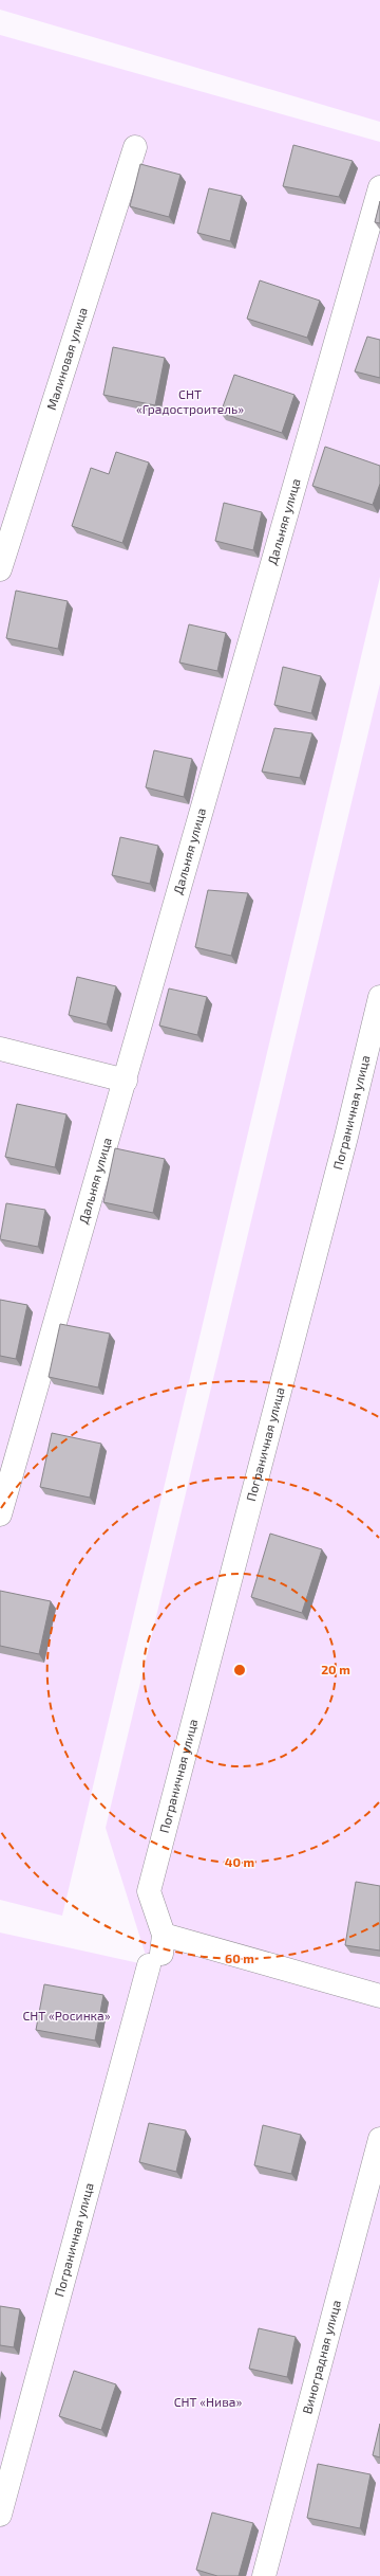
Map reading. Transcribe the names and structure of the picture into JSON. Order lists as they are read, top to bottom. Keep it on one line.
{"streets":{"street":["Малиновая улица","Дальняя улица","Пограничная улица","Виноградная улица"]},"parks":["СНТ «Градостроитель»","СНТ «Росинка»","СНТ «Нива»"],"rings":["20 m","40 m","60 m"]}
